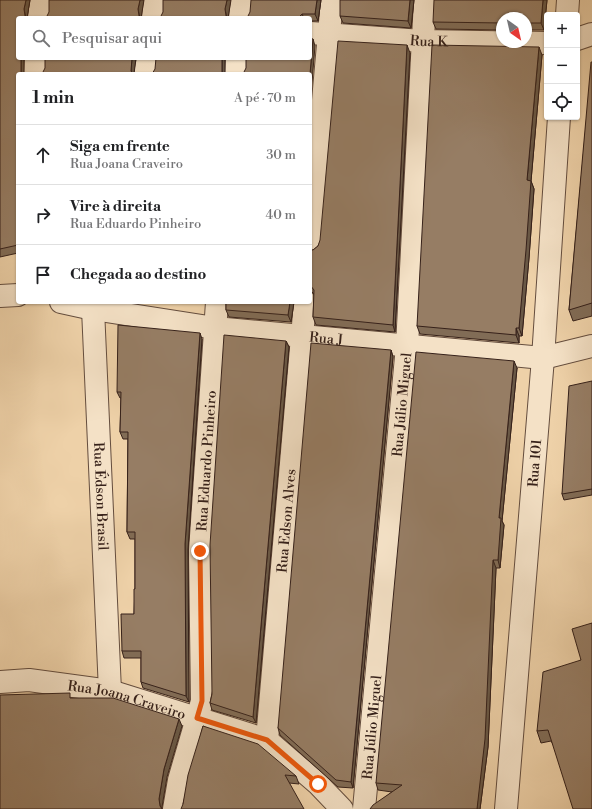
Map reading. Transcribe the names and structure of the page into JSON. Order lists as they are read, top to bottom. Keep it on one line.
{"streets":{"street":["Rua K","Rua J","Rua Júlio Miguel","Rua Eduardo Pinheiro","Rua 101","Rua Édson Brasil","Rua Edson Alves","Rua Joana Craveiro"]},"crossings":[["Rua K","Rua Júlio Miguel"],["Rua J","Rua Júlio Miguel"],["Rua J","Rua Eduardo Pinheiro"],["Rua J","Rua 101"],["Rua J","Rua Édson Brasil"],["Rua J","Rua Edson Alves"],["Rua Eduardo Pinheiro","Rua Joana Craveiro"],["Rua Édson Brasil","Rua Joana Craveiro"],["Rua Edson Alves","Rua Joana Craveiro"]],"north":"bottom right","page":{"map_buttons":["+","−"],"search":"Pesquisar aqui","heading":["1 min","A pé · 70 m"],"list":[["Siga em frente","Rua Joana Craveiro","30 m"],["Vire à direita","Rua Eduardo Pinheiro","40 m"],"Chegada ao destino"]}}
